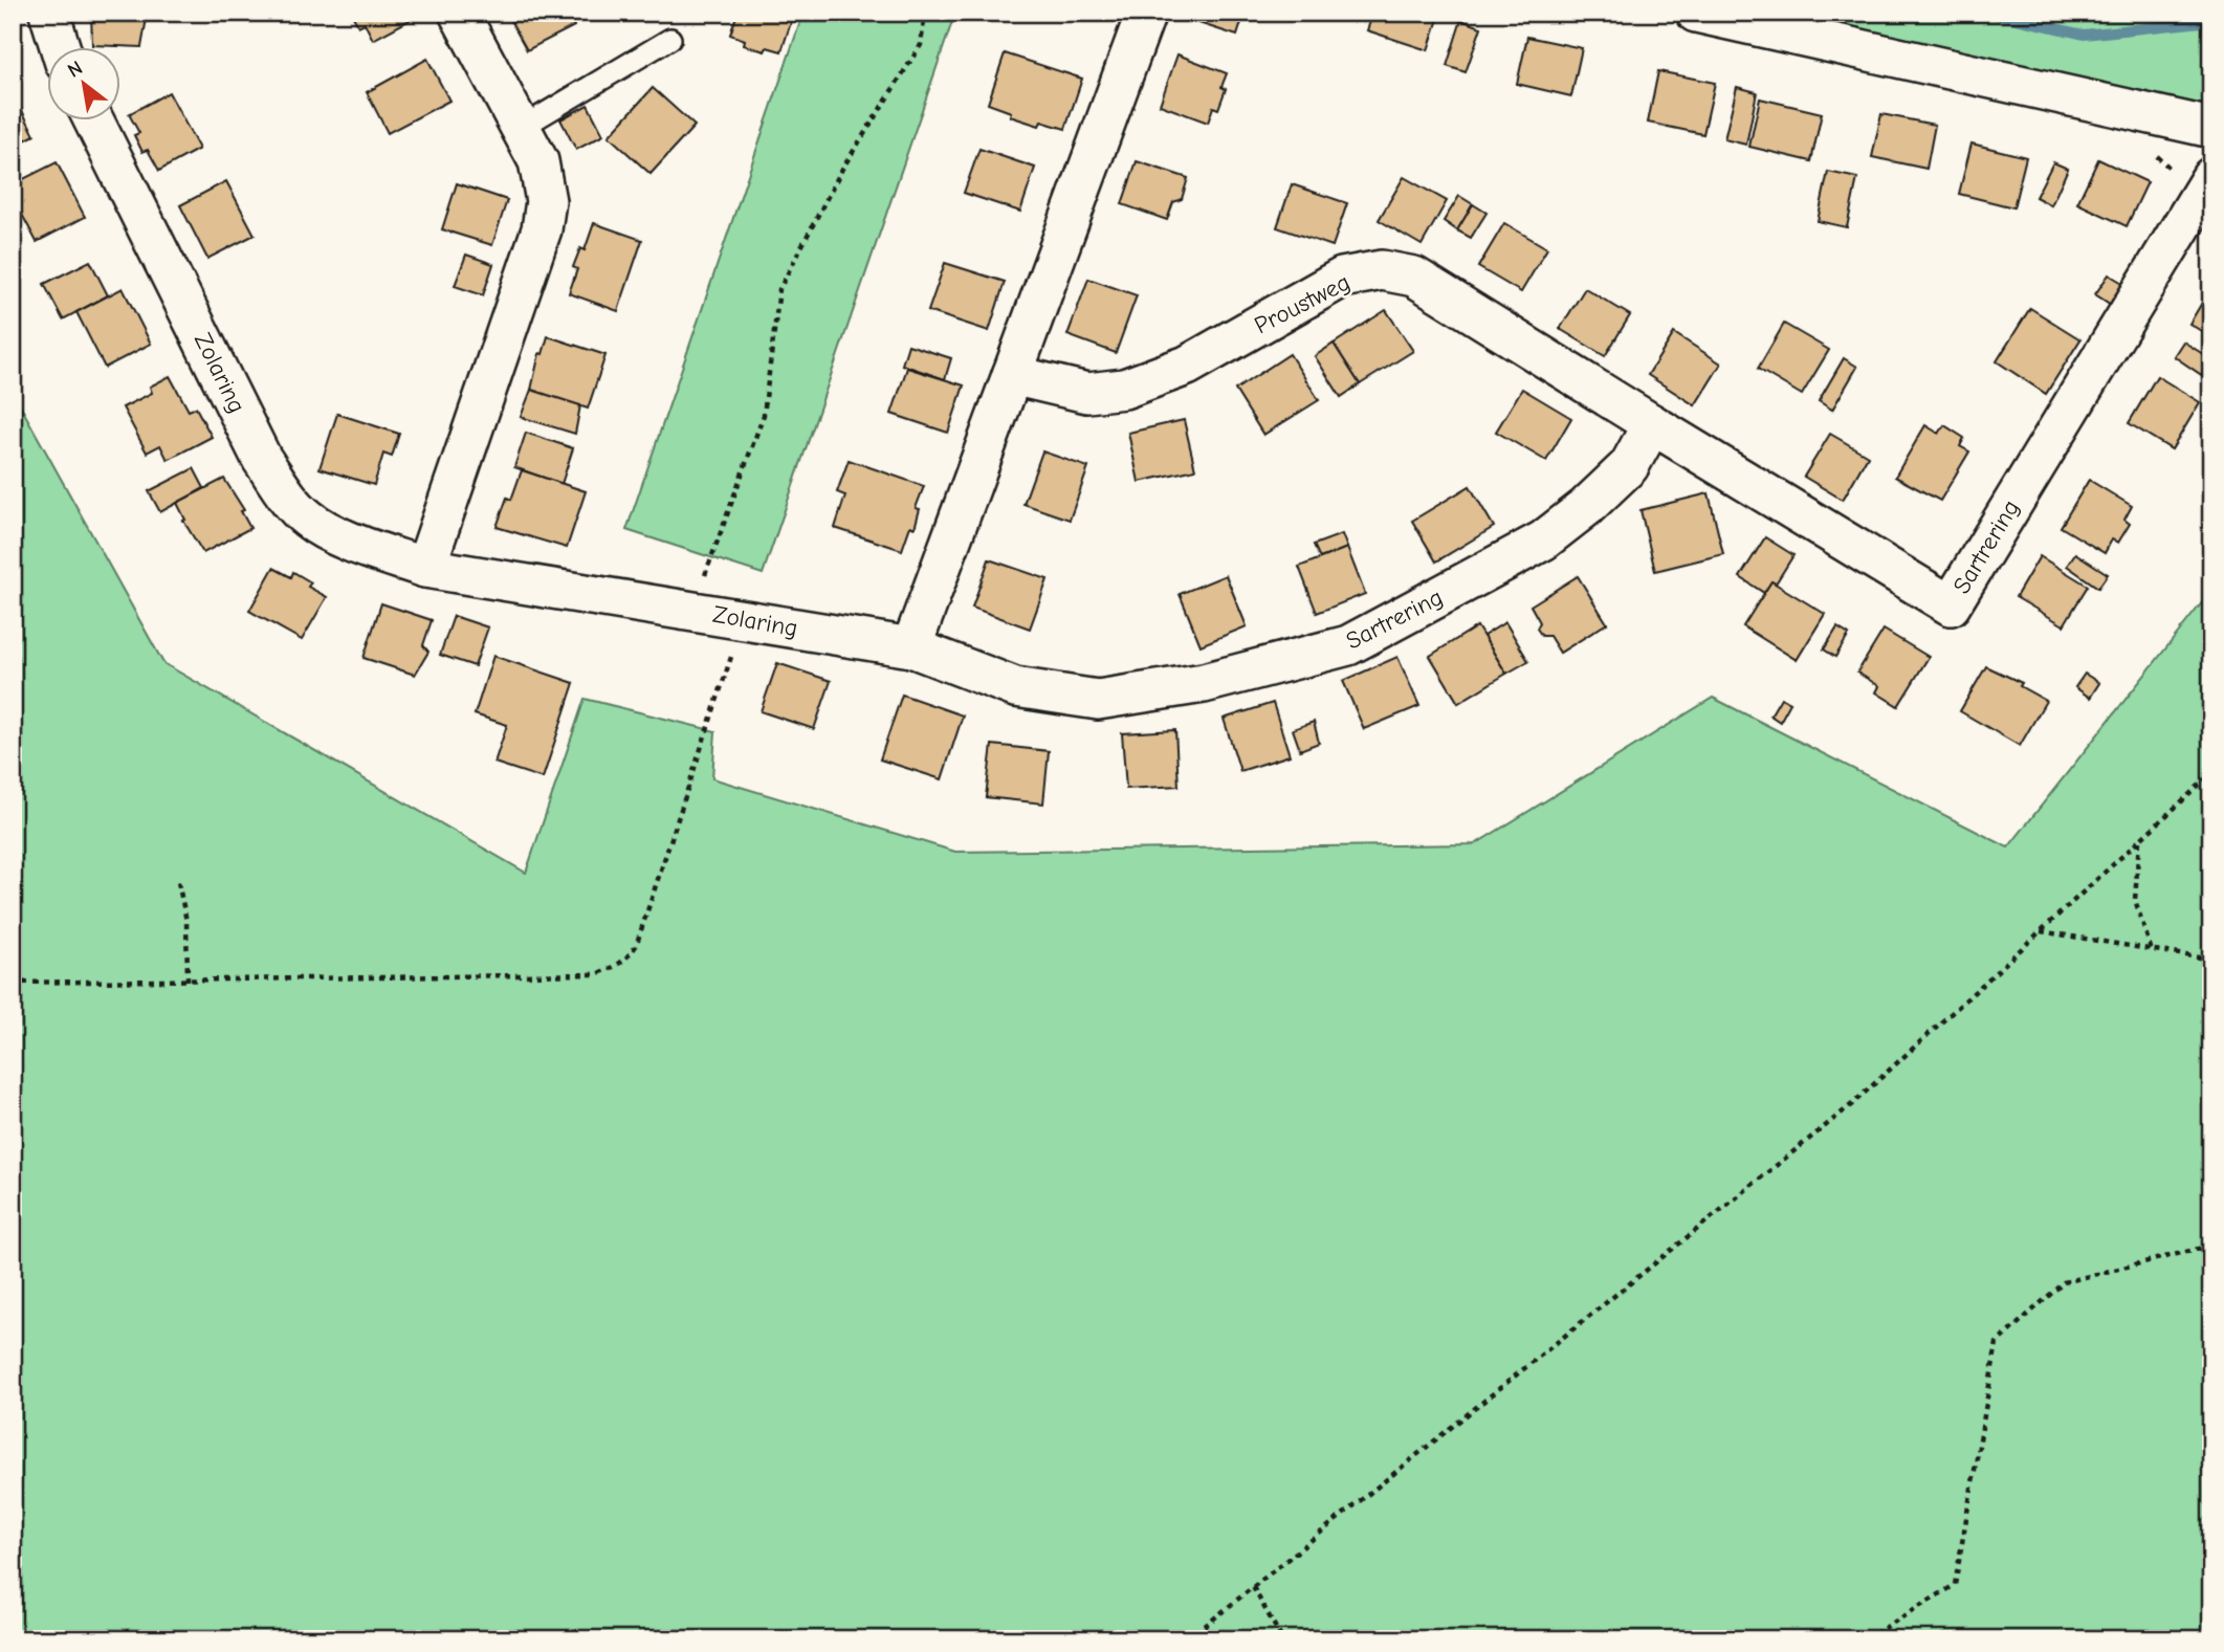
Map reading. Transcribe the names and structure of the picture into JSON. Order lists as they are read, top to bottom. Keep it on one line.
{"streets":{"street":["Proustweg","Zolaring","Sartrering"]},"crossings":[["Proustweg","Sartrering"],["Zolaring","Sartrering"]],"north":"top left"}
